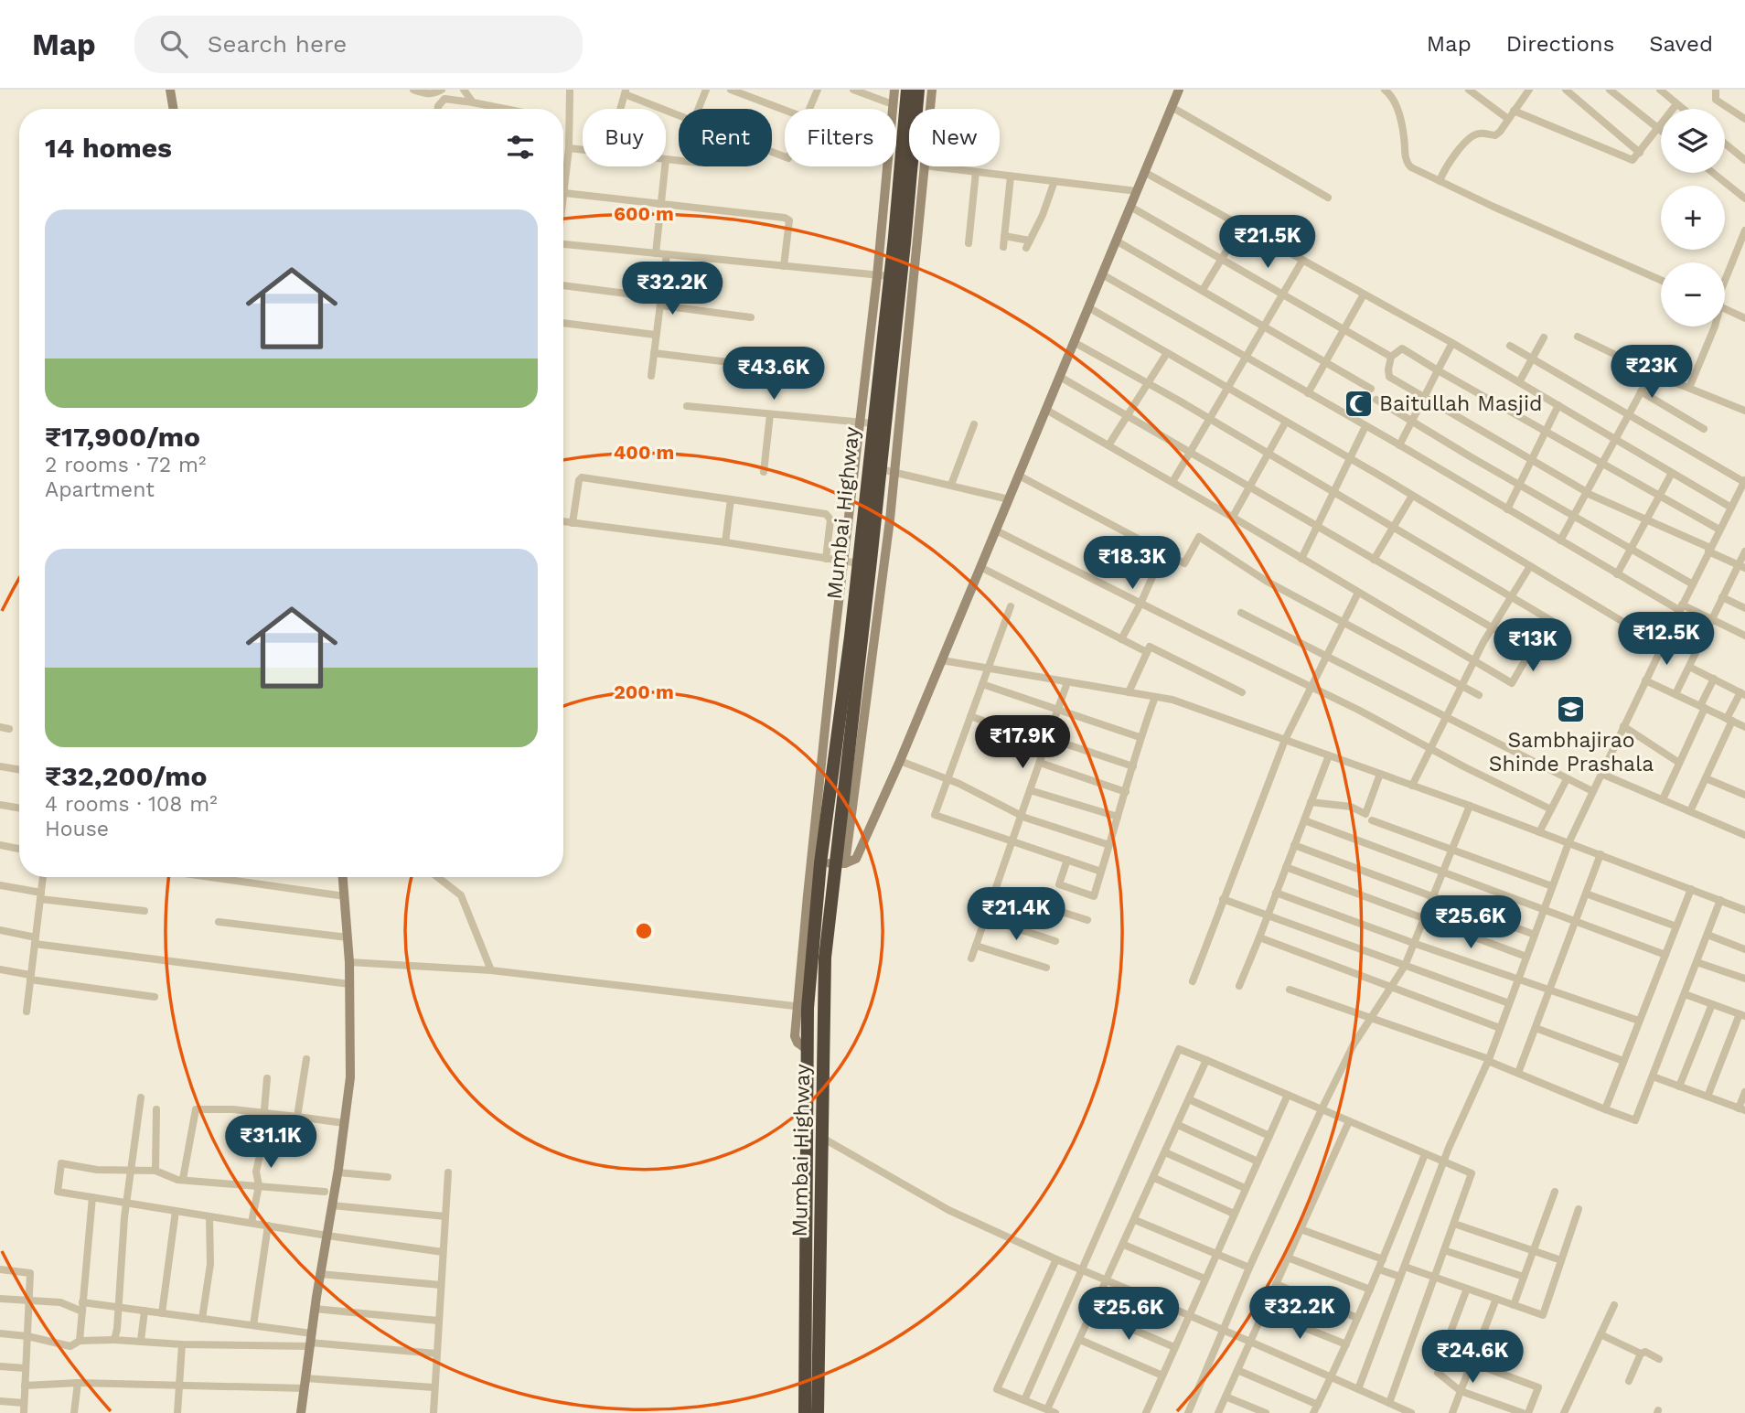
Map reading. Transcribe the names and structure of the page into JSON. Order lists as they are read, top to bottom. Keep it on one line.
{"streets":{"highway":["Mumbai Highway"]},"places":{"mosque":["Baitullah Masjid"],"school or university":["Sambhajirao Shinde Prashala"]},"page":{"header":"Map","search":"Search here","nav":["Map","Directions","Saved"],"map_buttons":["+","−"],"chip":["Buy","Rent","Filters","New"],"heading":"14 homes","list":[{"name":"₹17,900/mo","note":"2 rooms · 72 m² · Apartment"},{"name":"₹32,200/mo","note":"4 rooms · 108 m² · House"}],"price":["₹21.5K","₹32.2K","₹23K","₹43.6K","₹18.3K","₹12.5K","₹13K","₹17.9K","₹21.4K","₹25.6K","₹31.1K","₹32.2K","₹25.6K","₹24.6K"]},"rings":["600 m","400 m","200 m"]}
